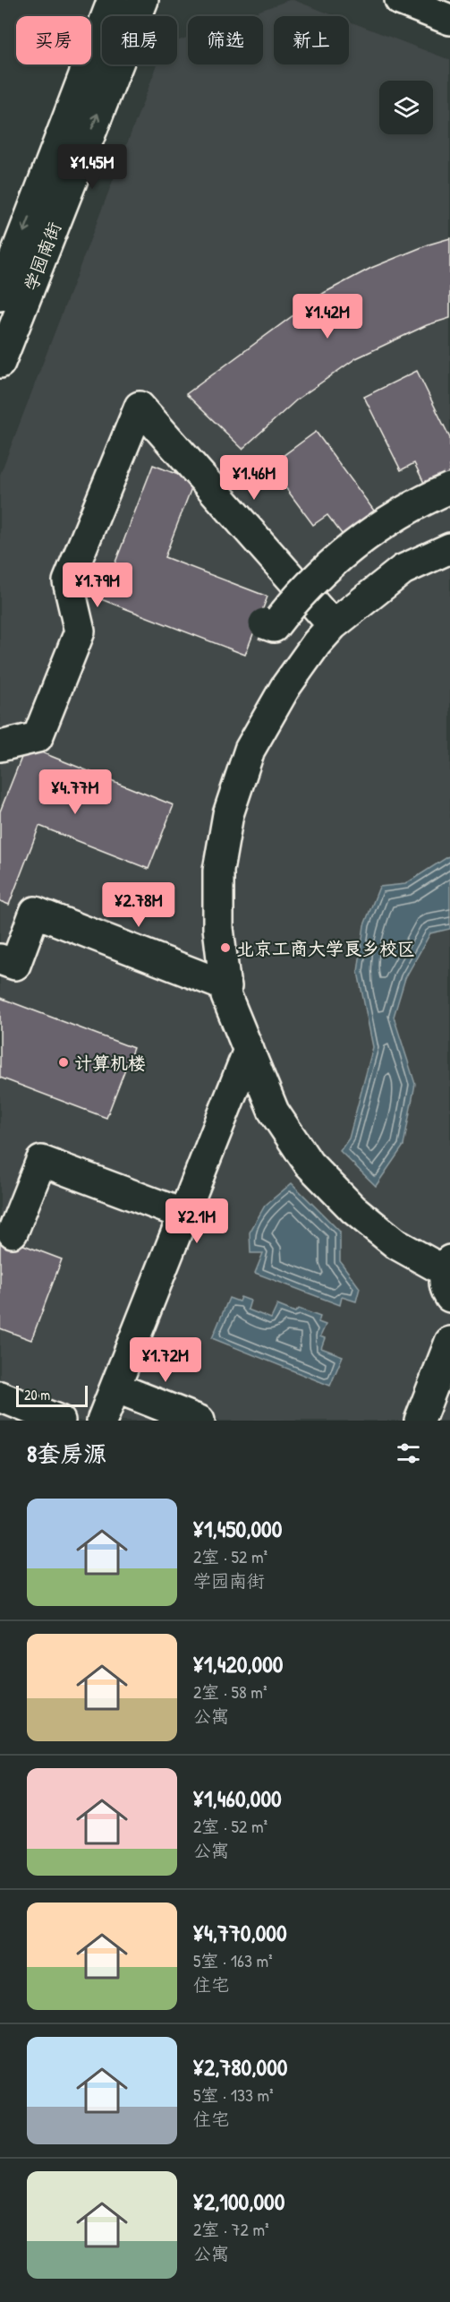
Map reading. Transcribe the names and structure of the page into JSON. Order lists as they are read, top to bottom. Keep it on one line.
{"streets":{"street":["学园南街"]},"places":["北京工商大学良乡校区","计算机楼"],"scale_bar":"20 m","page":{"chip":["买房","租房","筛选","新上"],"price":["¥1.45M","¥1.42M","¥1.46M","¥1.79M","¥4.77M","¥2.78M","¥2.1M","¥1.72M"],"scale":"20 m","heading":"8套房源","list":[{"name":"¥1,450,000","note":"2室 · 52 m² · 学园南街"},{"name":"¥1,420,000","note":"2室 · 58 m² · 公寓"},{"name":"¥1,460,000","note":"2室 · 52 m² · 公寓"},{"name":"¥4,770,000","note":"5室 · 163 m² · 住宅"},{"name":"¥2,780,000","note":"5室 · 133 m² · 住宅"},{"name":"¥2,100,000","note":"2室 · 72 m² · 公寓"}]}}
